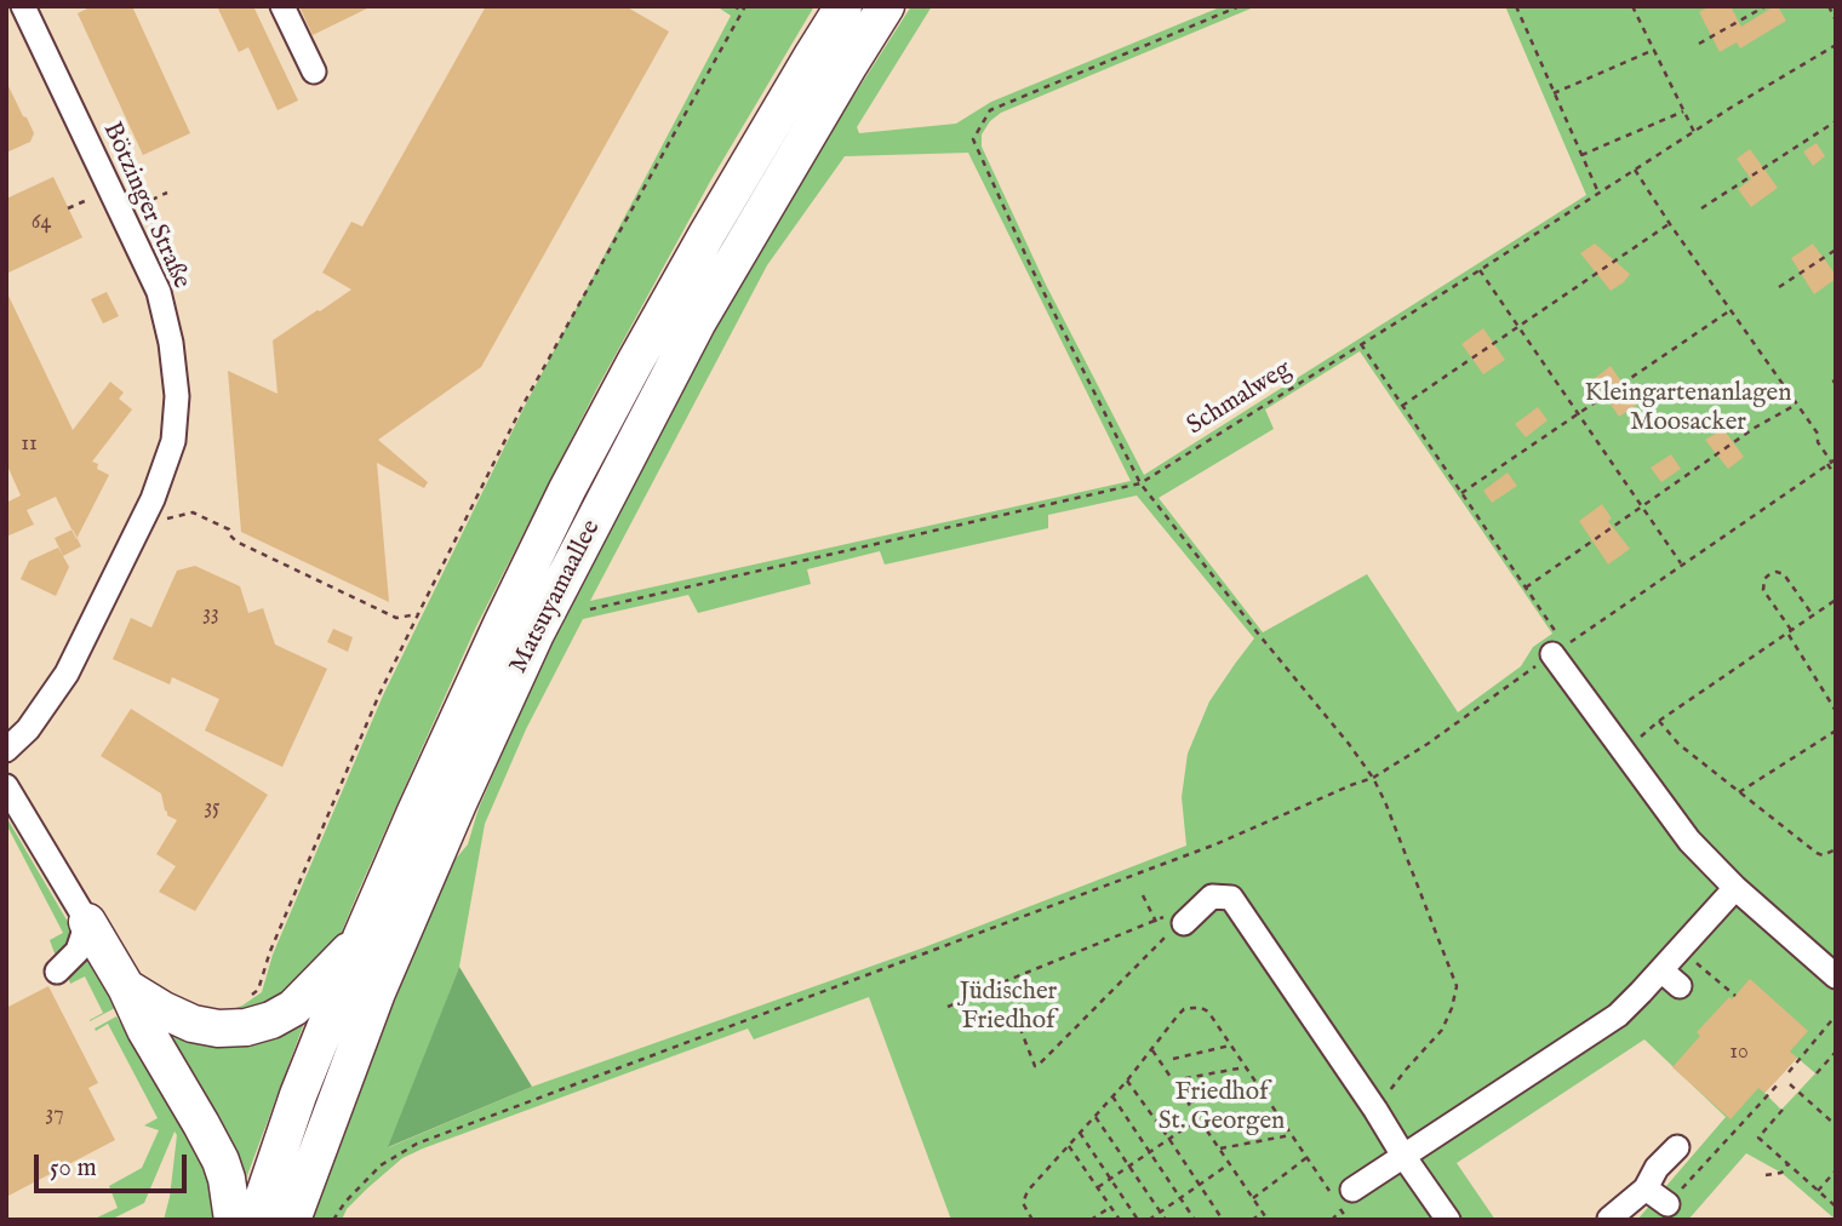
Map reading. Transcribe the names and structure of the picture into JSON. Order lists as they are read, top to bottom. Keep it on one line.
{"streets":{"highway":["Matsuyamaallee"],"street":["Bötzinger Straße"],"path":["Schmalweg"]},"parks":["Kleingartenanlagen Moosacker","Jüdischer Friedhof","Friedhof St. Georgen"],"house_numbers":["64","11","33","35","10","37"],"scale_bar":"50 m"}
